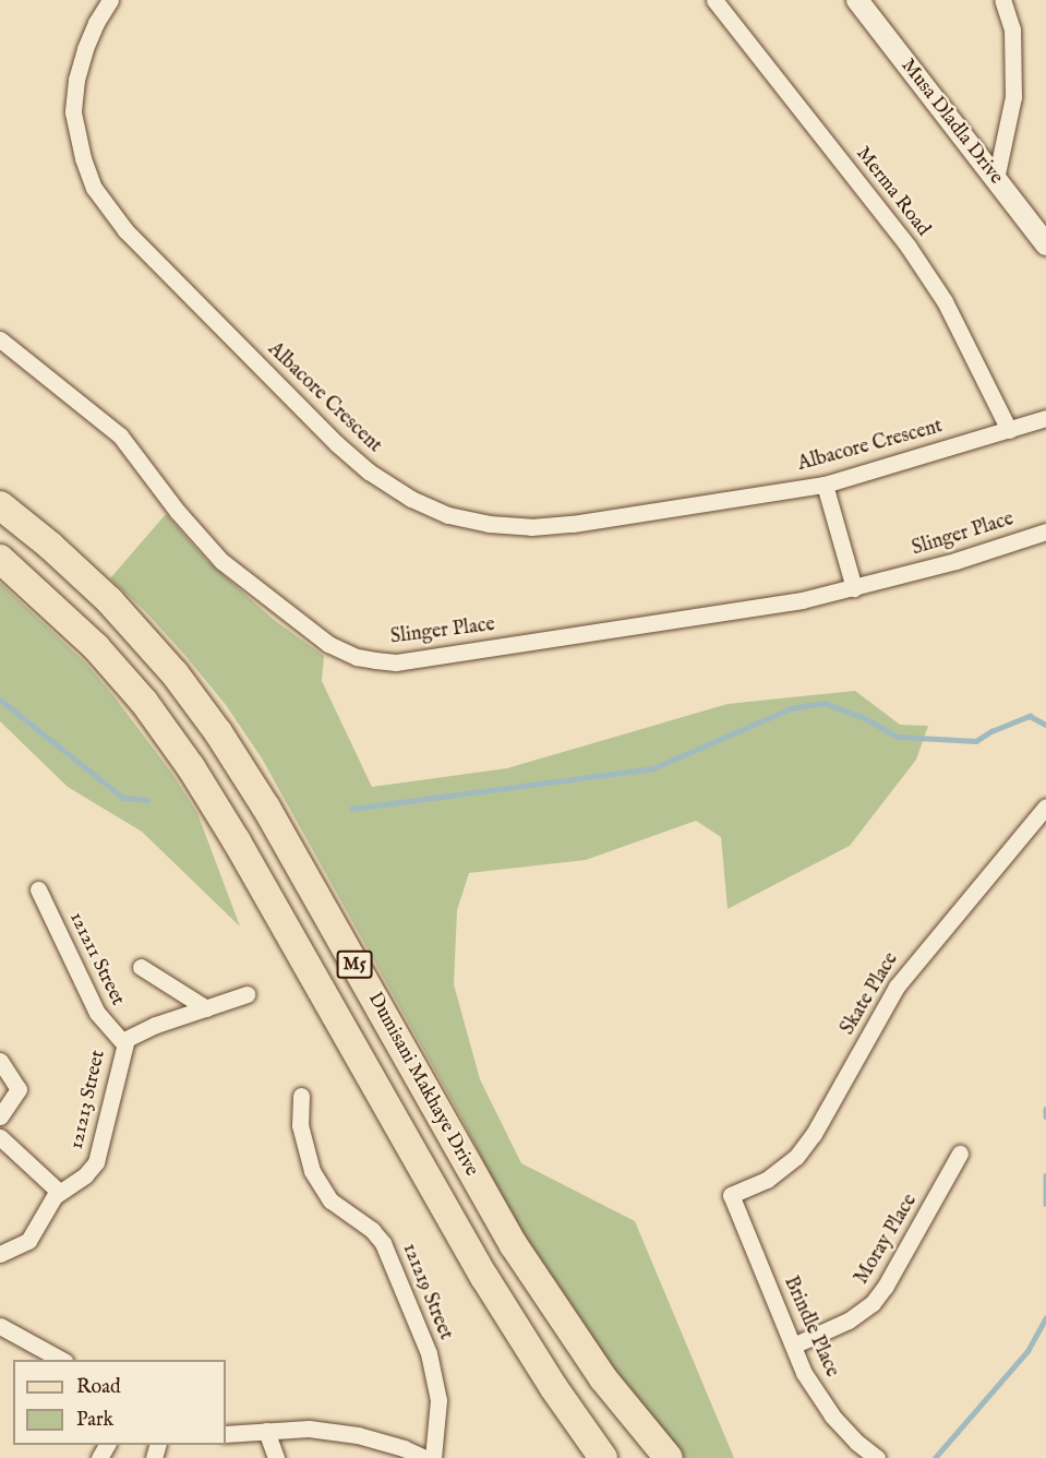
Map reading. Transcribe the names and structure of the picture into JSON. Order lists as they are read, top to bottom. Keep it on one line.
{"streets":{"main road":["M5","Dumisani Makhaye Drive"],"street":["Musa Dladla Drive","Merma Road","Albacore Crescent","Slinger Place","121211 Street","Skate Place","121213 Street","Moray Place","121219 Street","Brindle Place"]},"crossings":[["Merma Road","Albacore Crescent"],["121211 Street","121213 Street"],["Skate Place","Brindle Place"],["Moray Place","Brindle Place"]],"legend":["Road","Park"]}
